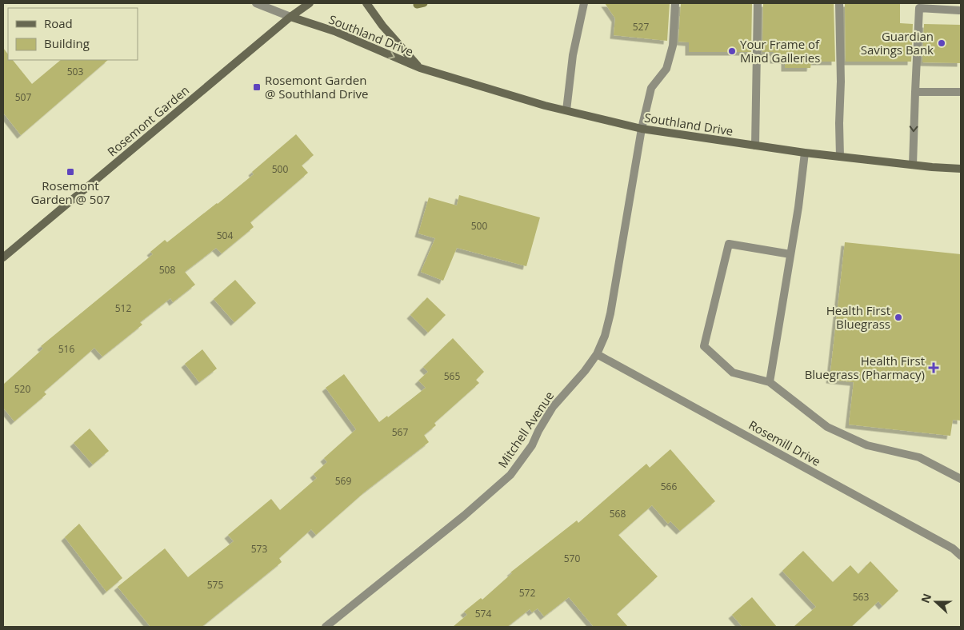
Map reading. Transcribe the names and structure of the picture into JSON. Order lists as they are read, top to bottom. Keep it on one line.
{"streets":{"main road":["Southland Drive","Rosemont Garden"],"street":["Mitchell Avenue","Rosemill Drive"]},"crossings":[["Southland Drive","Rosemont Garden"],["Southland Drive","Mitchell Avenue"],["Mitchell Avenue","Rosemill Drive"]],"places":{"other":["Guardian Savings Bank","Your Frame of Mind Galleries","Health First Bluegrass"],"transit":["Rosemont Garden @ Southland Drive","Rosemont Garden @ 507"],"health":["Health First Bluegrass (Pharmacy)"]},"house_numbers":["527","503","507","500","500","504","508","512","516","565","520","567","569","566","568","573","570","575","572","563","574"],"legend":["Road","Building"],"north":"left"}
